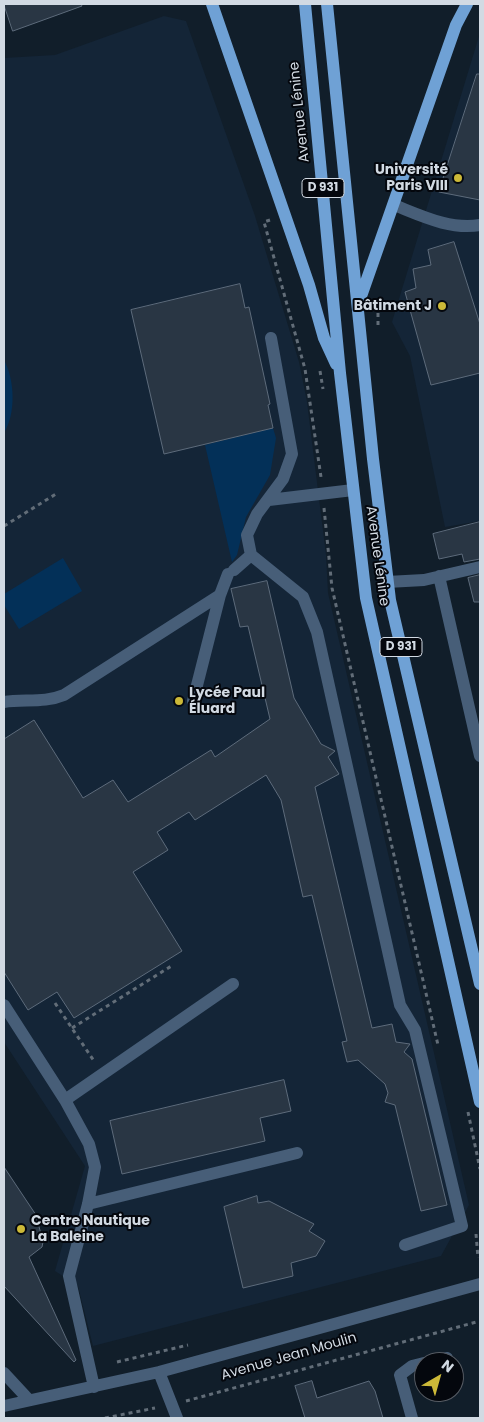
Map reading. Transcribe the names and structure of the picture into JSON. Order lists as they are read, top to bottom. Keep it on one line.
{"streets":{"main road":["Avenue Lénine","D 931"],"street":["Avenue Jean Moulin"]},"places":["Université Paris VIII","Bâtiment J","Lycée Paul Éluard","Centre Nautique La Baleine"],"north":"top right"}
